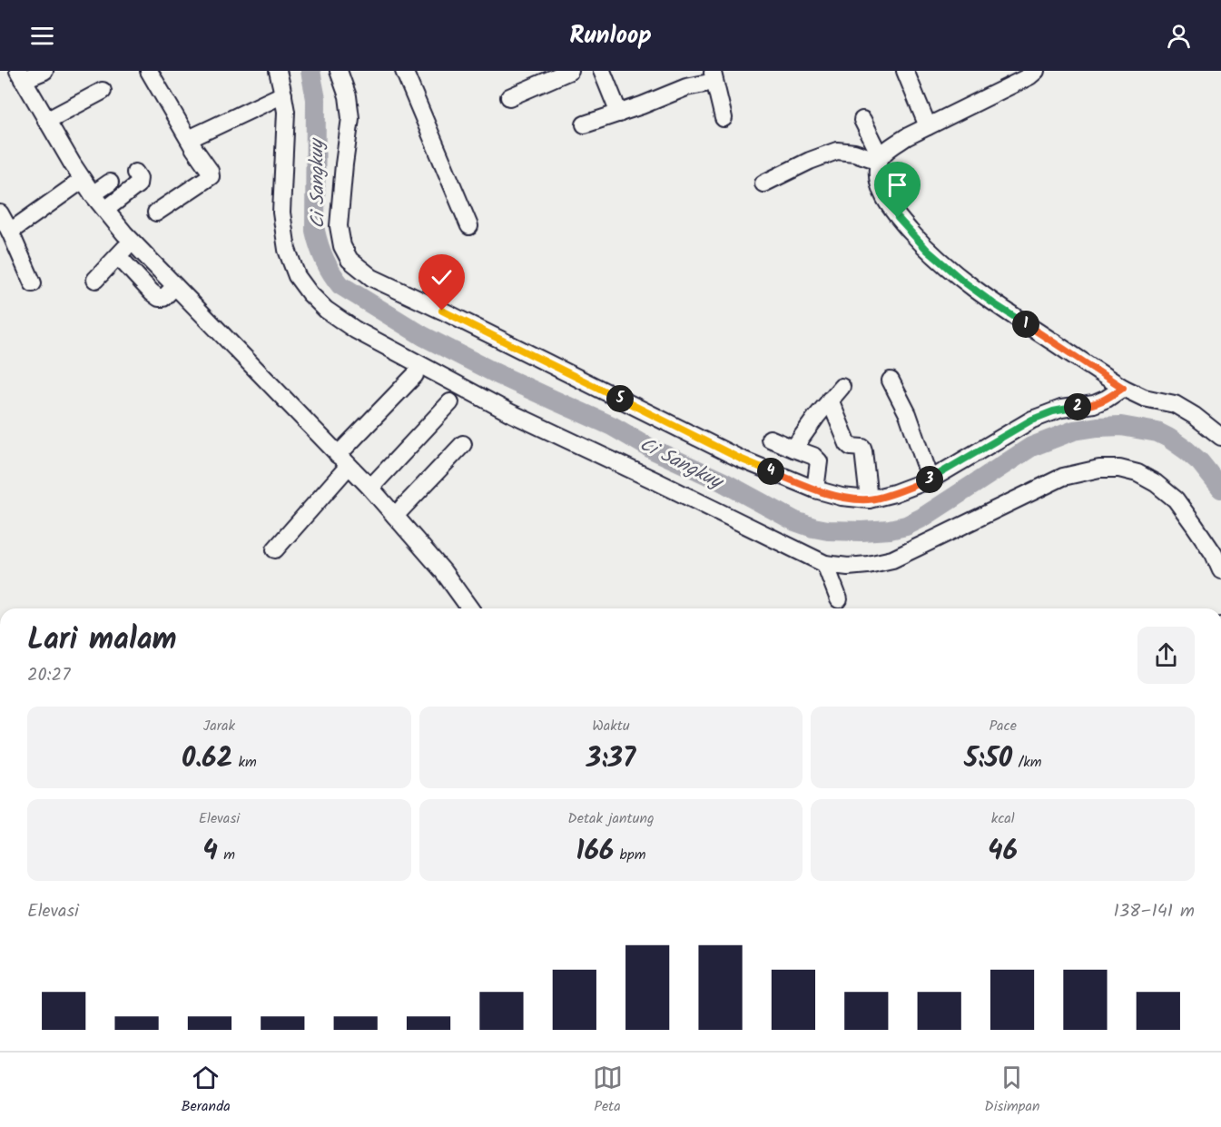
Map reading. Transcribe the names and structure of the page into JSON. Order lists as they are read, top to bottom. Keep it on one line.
{"water":["Ci Sangkuy"],"page":{"header":"Runloop","pins":["1","5","2","4","3"],"heading":["Lari malam","20:27"],"stats":[["Jarak","0.62 km"],["Waktu","3:37"],["Pace","5:50 /km"],["Elevasi","4 m"],["Detak jantung","166 bpm"],["kcal","46"]],"chart":["Elevasi","138–141 m"],"tabs":["Beranda","Peta","Disimpan"]}}
